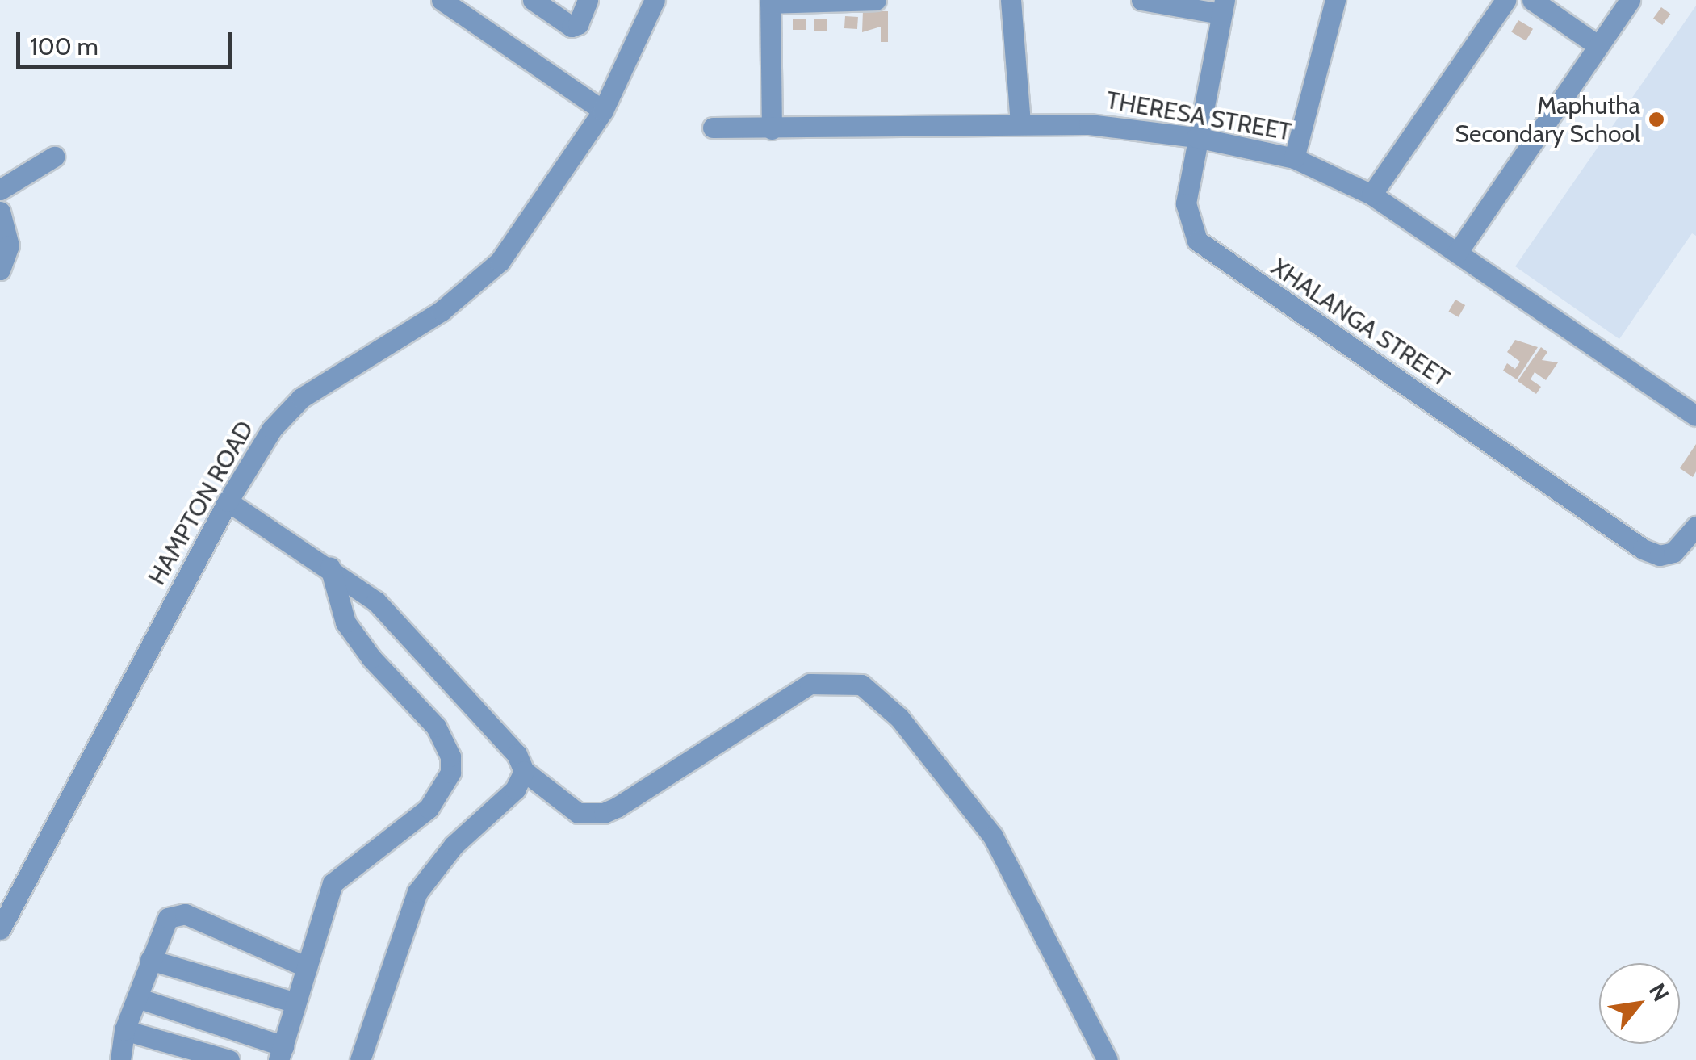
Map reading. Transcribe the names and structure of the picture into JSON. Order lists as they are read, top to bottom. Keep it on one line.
{"streets":{"street":["THERESA STREET","XHALANGA STREET","HAMPTON ROAD"]},"crossings":[["THERESA STREET","XHALANGA STREET"]],"places":["Maphutha Secondary School"],"scale_bar":"100 m","north":"top right"}
